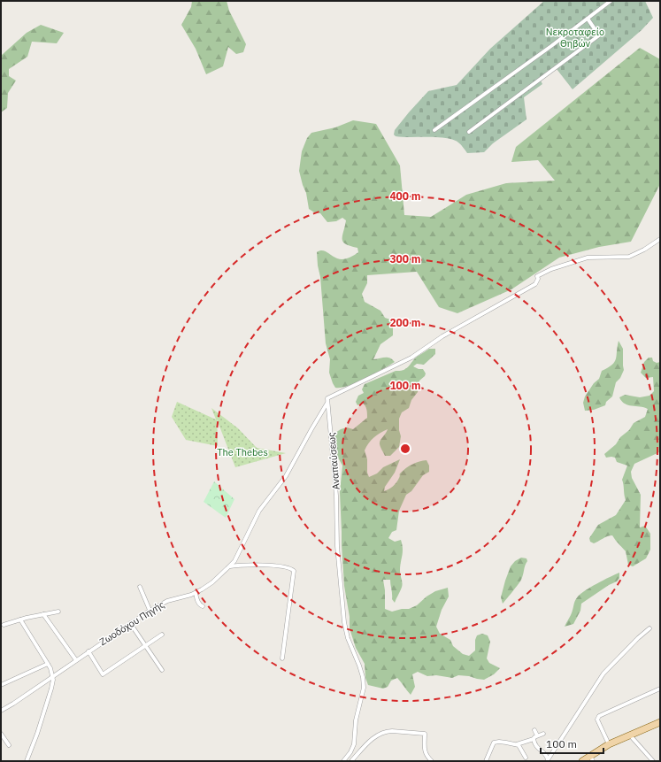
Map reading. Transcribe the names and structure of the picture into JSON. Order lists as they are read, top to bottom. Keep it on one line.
{"streets":{"street":["Αναπαύσεως","Ζωοδόχου Πηγής"]},"crossings":[["Αναπαύσεως","Ζωοδόχου Πηγής"]],"parks":["Νεκροταφείο Θηβών","The Thebes"],"scale_bar":"100 m","rings":["400 m","300 m","200 m","100 m"]}
